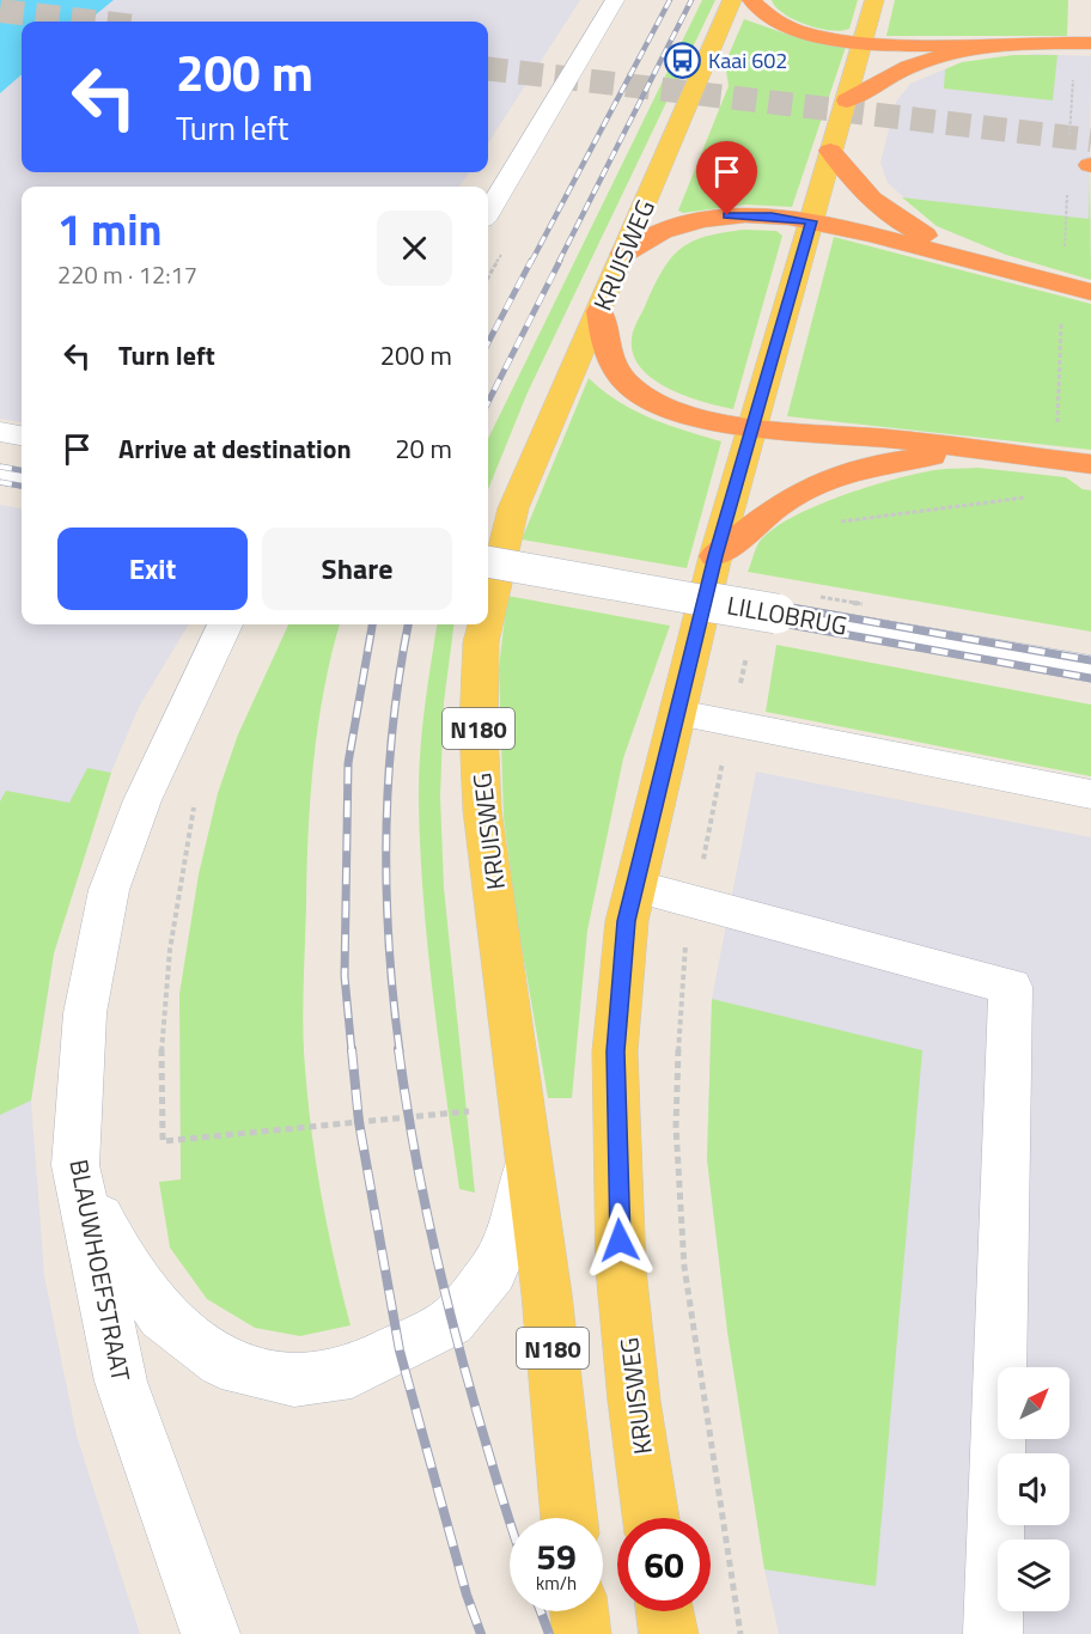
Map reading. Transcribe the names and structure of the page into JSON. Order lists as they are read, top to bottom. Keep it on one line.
{"streets":{"main road":["KRUISWEG","N180"],"street":["LILLOBRUG","BLAUWHOEFSTRAAT"]},"places":{"bus stop":["Kaai 602"]},"north":"top right","page":{"turn":["200 m","Turn left"],"heading":["1 min","220 m · 12:17"],"list":[{"name":"Turn left","value":"200 m"},{"name":"Arrive at destination","value":"20 m"}],"buttons":["Exit","Share"],"speed":"59 km/h","limit":"60"}}
